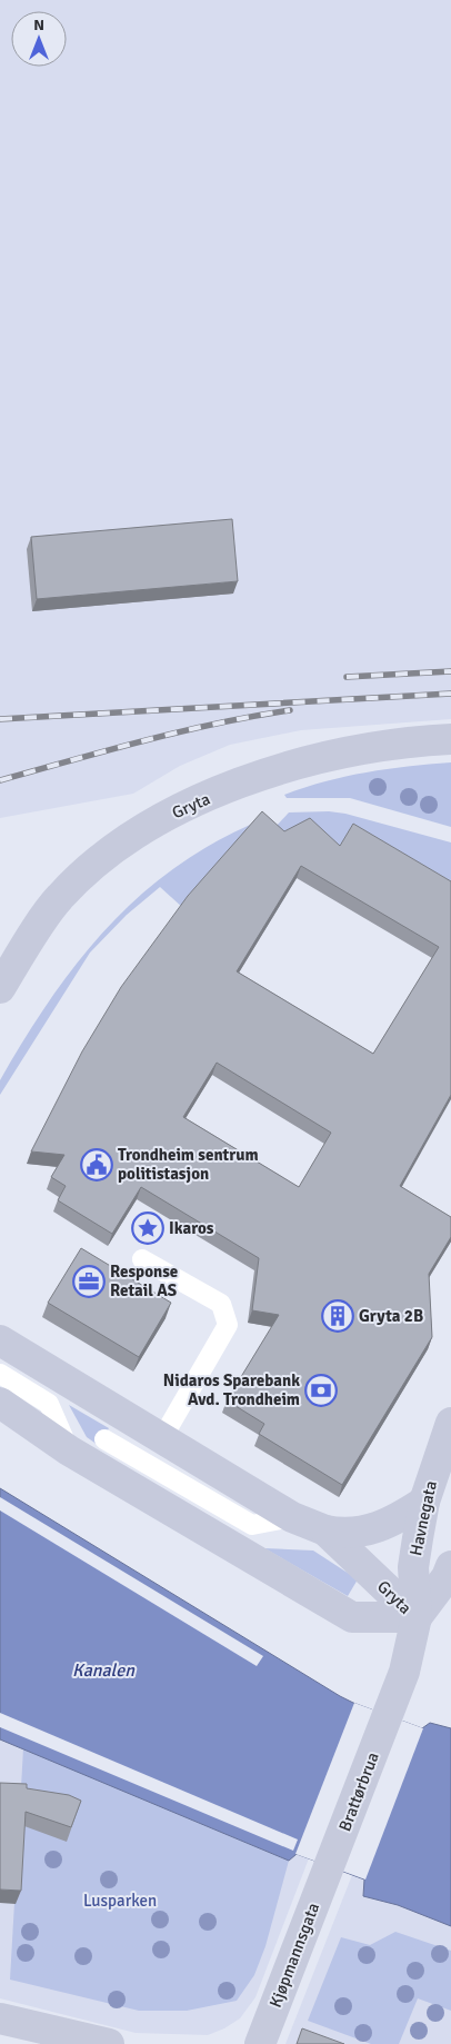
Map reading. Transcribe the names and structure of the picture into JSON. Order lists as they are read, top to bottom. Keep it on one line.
{"streets":{"main road":["Gryta","Havnegata","Brattørbrua","Kjøpmannsgata"]},"crossings":[["Gryta","Havnegata"],["Havnegata","Brattørbrua"],["Brattørbrua","Kjøpmannsgata"]],"water":["Kanalen"],"parks":["Lusparken"],"places":{"public building":["Trondheim sentrum politistasjon"],"place":["Ikaros"],"office":["Response Retail AS"],"building":["Gryta 2B"],"bank":["Nidaros Sparebank Avd. Trondheim"]},"north":"top"}
